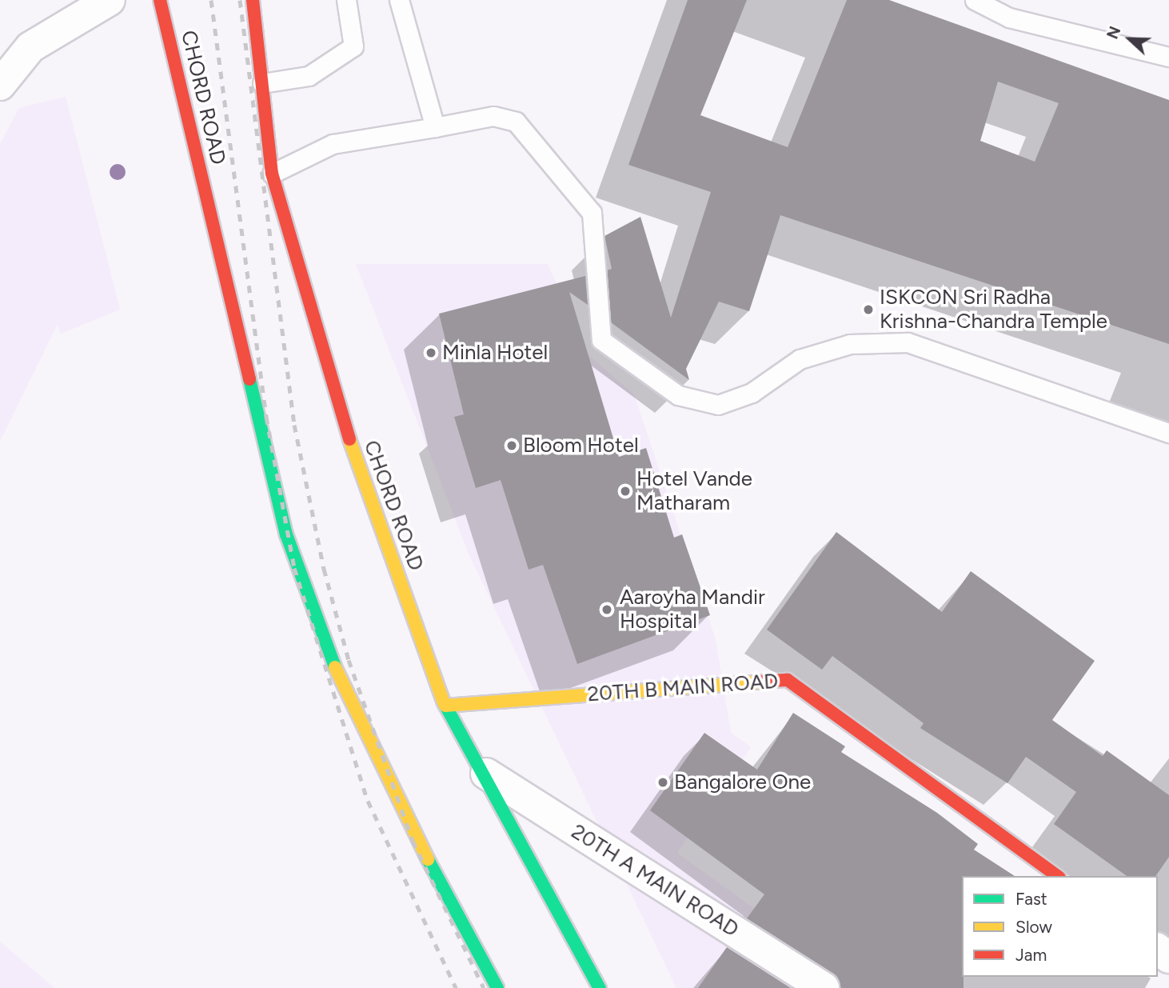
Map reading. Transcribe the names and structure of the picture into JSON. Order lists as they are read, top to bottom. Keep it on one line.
{"streets":{"main road":["CHORD ROAD","20TH B MAIN ROAD"],"street":["20TH A MAIN ROAD"]},"crossings":[["CHORD ROAD","20TH B MAIN ROAD"],["CHORD ROAD","20TH A MAIN ROAD"]],"places":["ISKCON Sri Radha Krishna-Chandra Temple","Minla Hotel","Bloom Hotel","Hotel Vande Matharam","Aaroyha Mandir Hospital","Bangalore One"],"legend":["Fast","Slow","Jam"],"north":"left"}
